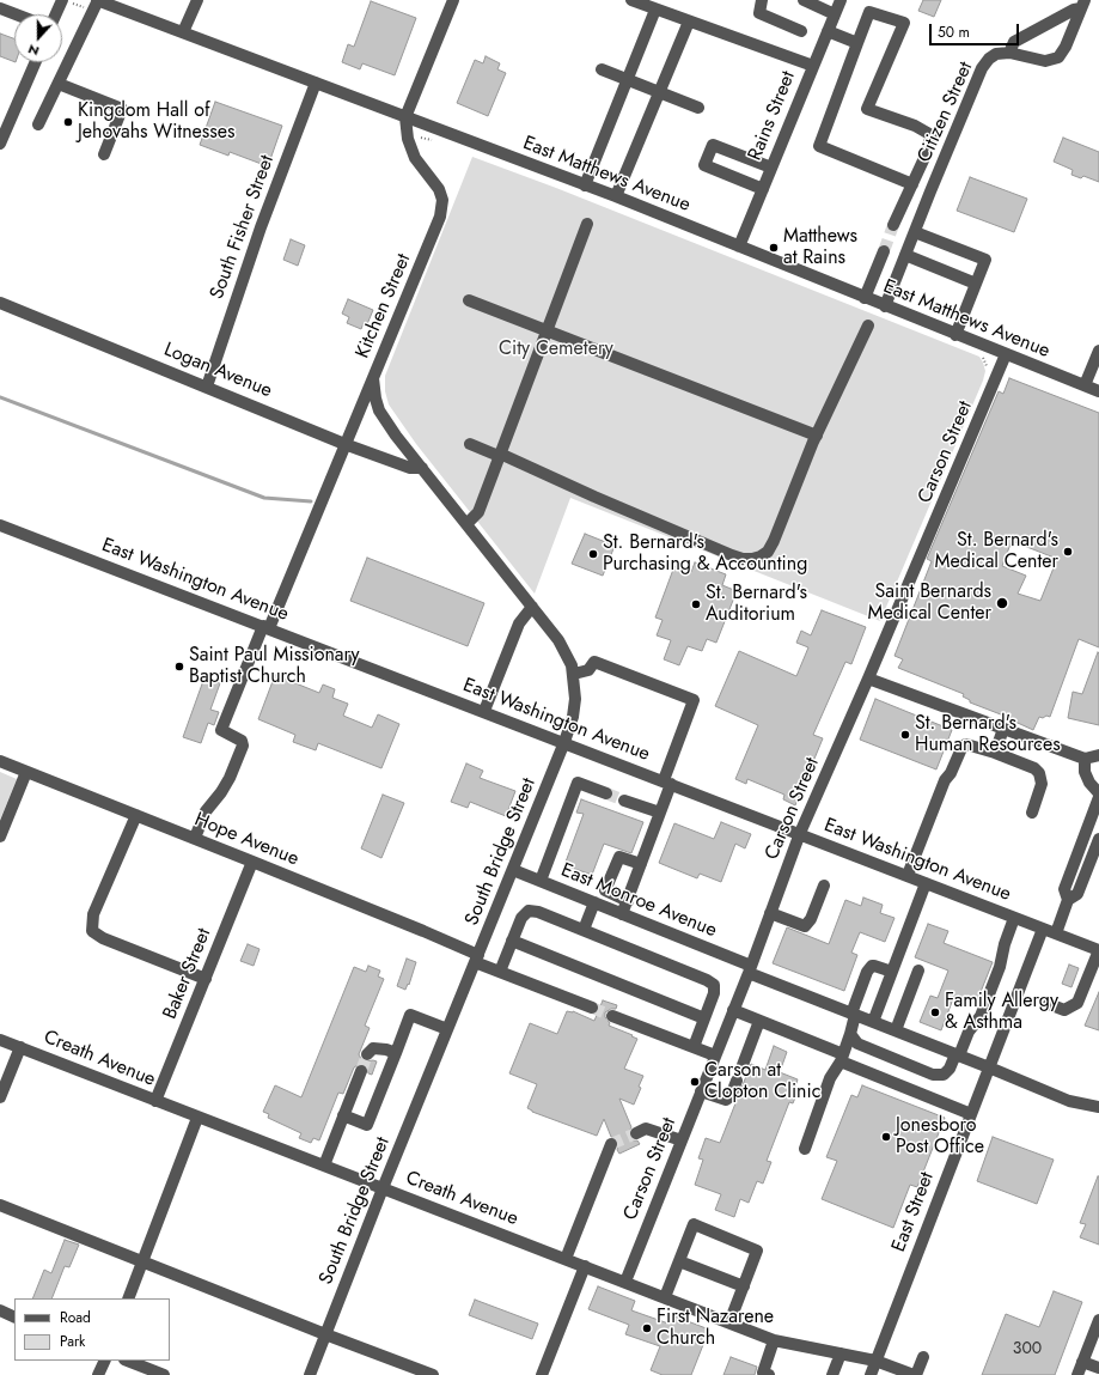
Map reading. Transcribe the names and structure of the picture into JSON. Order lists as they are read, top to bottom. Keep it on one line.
{"streets":{"street":["Citizen Street","Rains Street","East Matthews Avenue","South Fisher Street","Kitchen Street","Logan Avenue","Carson Street","East Washington Avenue","Hope Avenue","South Bridge Street","East Monroe Avenue","Baker Street","Creath Avenue","East Street"]},"crossings":[["Citizen Street","East Matthews Avenue"],["Rains Street","East Matthews Avenue"],["East Matthews Avenue","South Fisher Street"],["East Matthews Avenue","Kitchen Street"],["East Matthews Avenue","Carson Street"],["South Fisher Street","Logan Avenue"],["Kitchen Street","Logan Avenue"],["Kitchen Street","East Washington Avenue"],["Kitchen Street","Hope Avenue"],["Kitchen Street","South Bridge Street"],["Logan Avenue","South Bridge Street"],["Carson Street","East Washington Avenue"],["Carson Street","East Monroe Avenue"],["Carson Street","Creath Avenue"],["East Washington Avenue","South Bridge Street"],["East Washington Avenue","East Street"],["Hope Avenue","South Bridge Street"],["Hope Avenue","Baker Street"],["South Bridge Street","East Monroe Avenue"],["South Bridge Street","Creath Avenue"],["East Monroe Avenue","East Street"],["Baker Street","Creath Avenue"],["Creath Avenue","East Street"]],"parks":["City Cemetery"],"places":["Kingdom Hall of Jehovahs Witnesses","Matthews at Rains","St. Bernard's Medical Center","St. Bernard's Purchasing & Accounting","Saint Bernards Medical Center","St. Bernard's Auditorium","Saint Paul Missionary Baptist Church","St. Bernard's Human Resources","Family Allergy & Asthma","Carson at Clopton Clinic","Jonesboro Post Office","First Nazarene Church"],"house_numbers":["300"],"legend":["Road","Park"],"scale_bar":"50 m","north":"bottom"}
